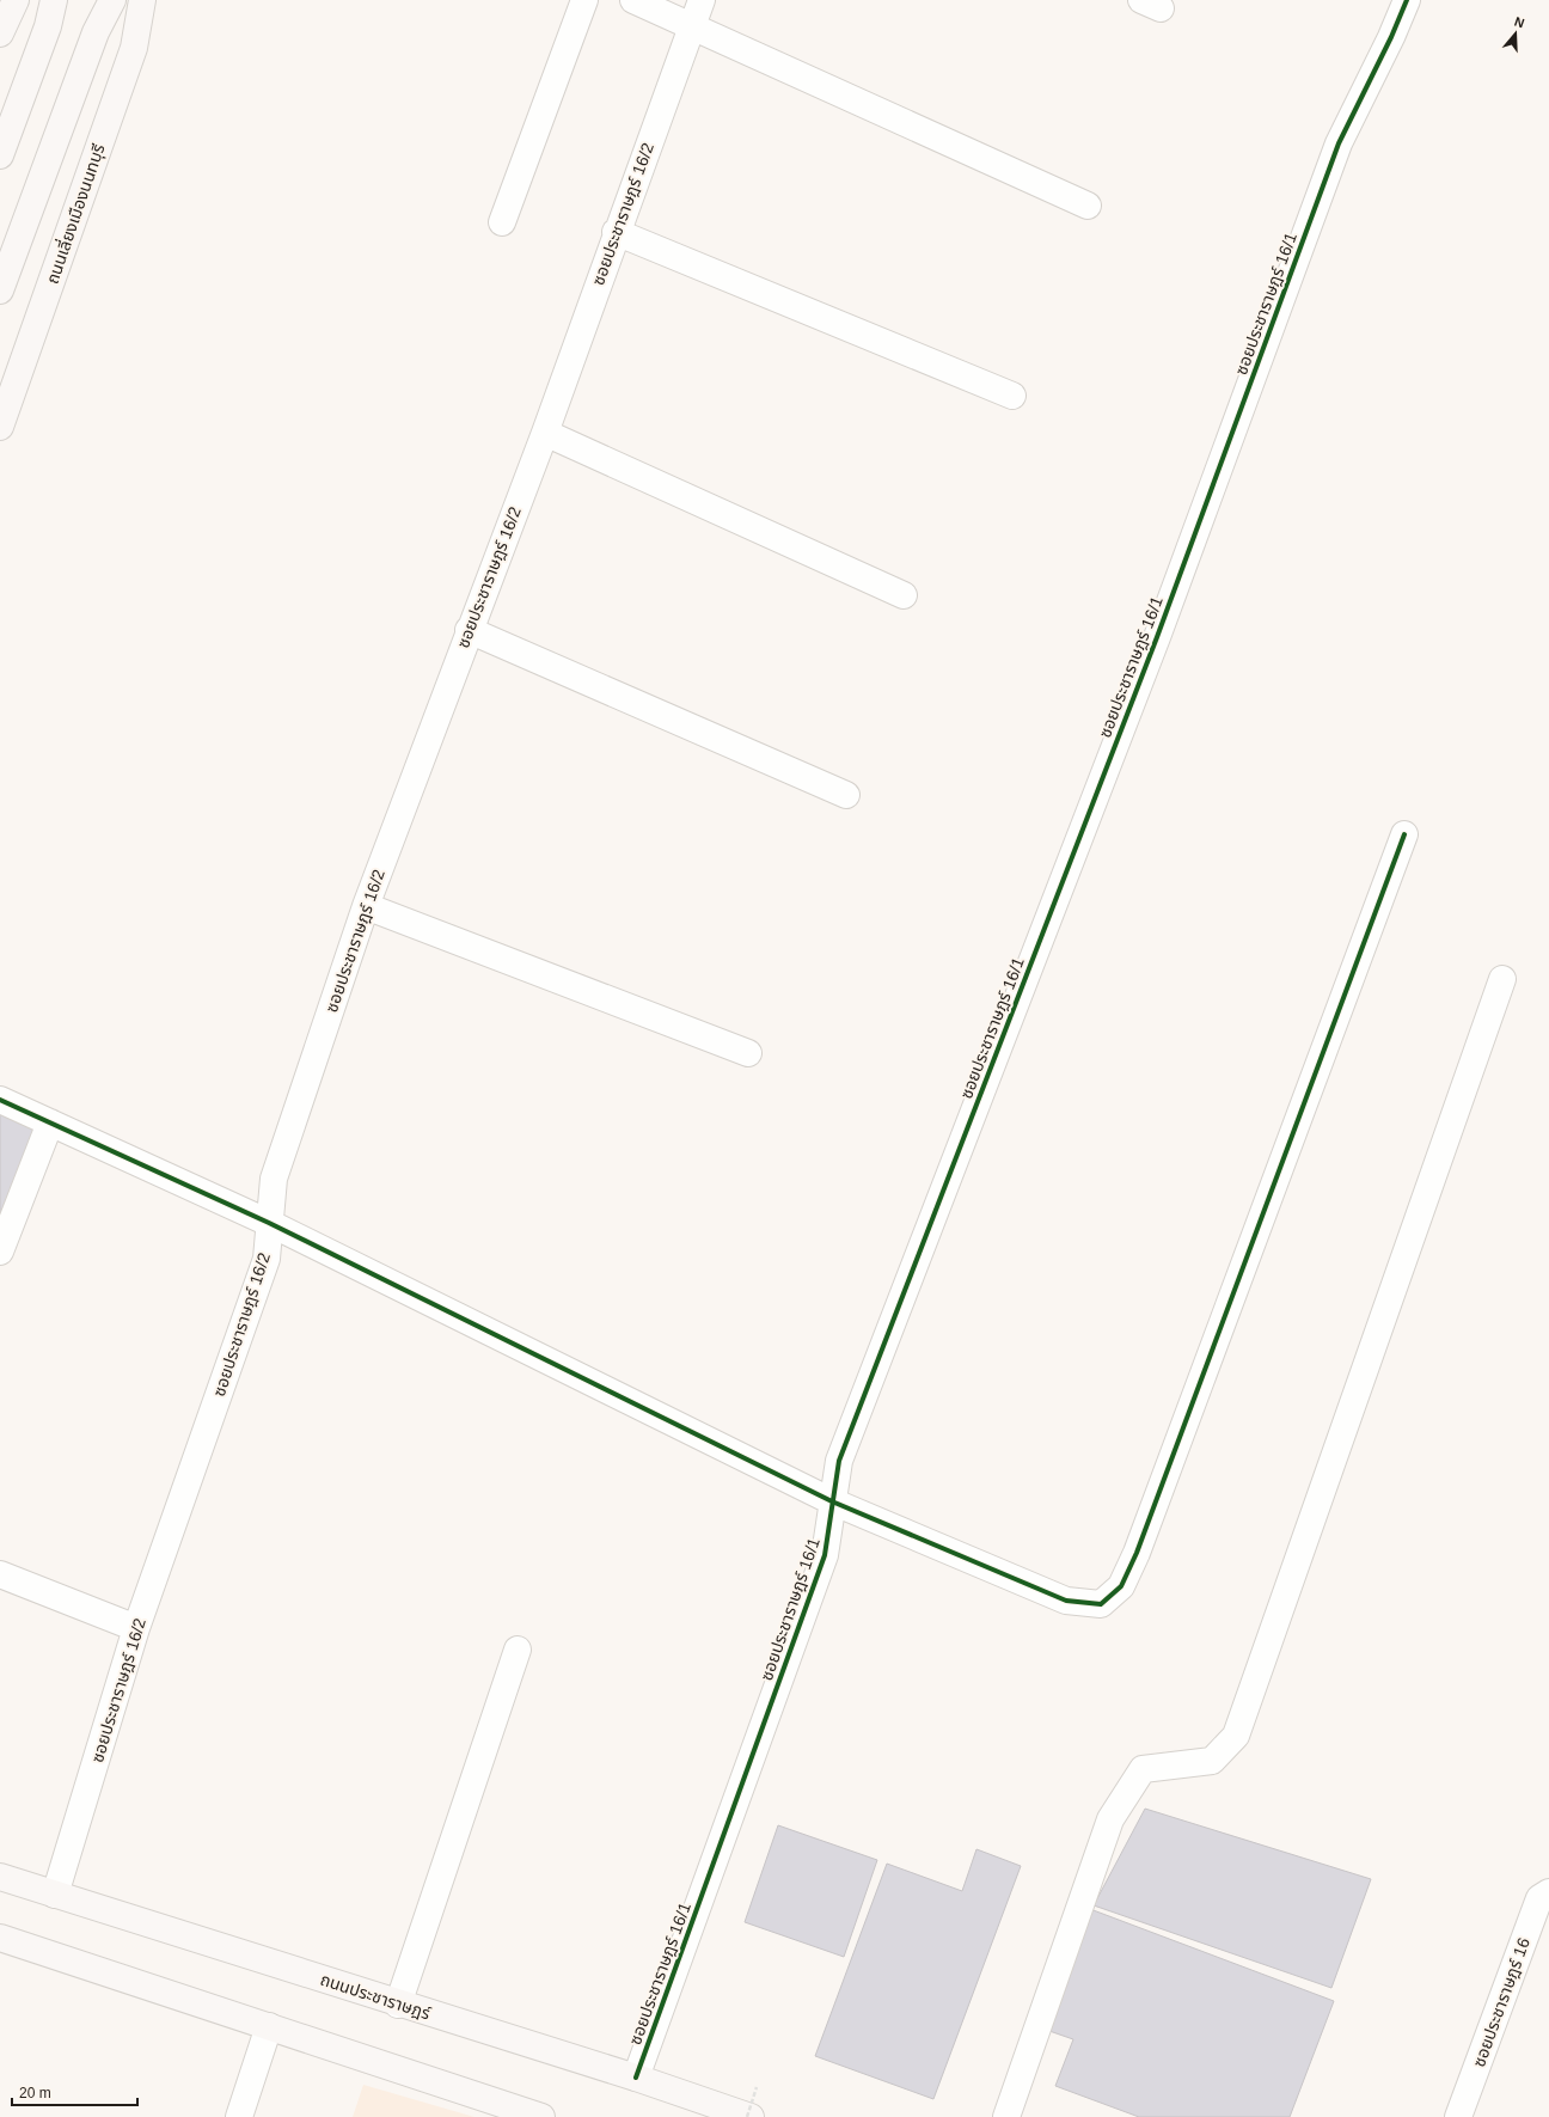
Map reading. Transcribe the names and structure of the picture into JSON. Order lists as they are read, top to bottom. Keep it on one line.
{"streets":{"main road":["ถนนเลี่ยงเมืองนนทบุรี","ถนนประชาราษฎร์"],"street":["ซอยประชาราษฎร์ 16/2","ซอยประชาราษฎร์ 16/1","ซอยประชาราษฎร์ 16"]},"crossings":[["ซอยประชาราษฎร์ 16/2","ถนนประชาราษฎร์"],["ซอยประชาราษฎร์ 16/1","ถนนประชาราษฎร์"]],"scale_bar":"20 m","north":"top"}
